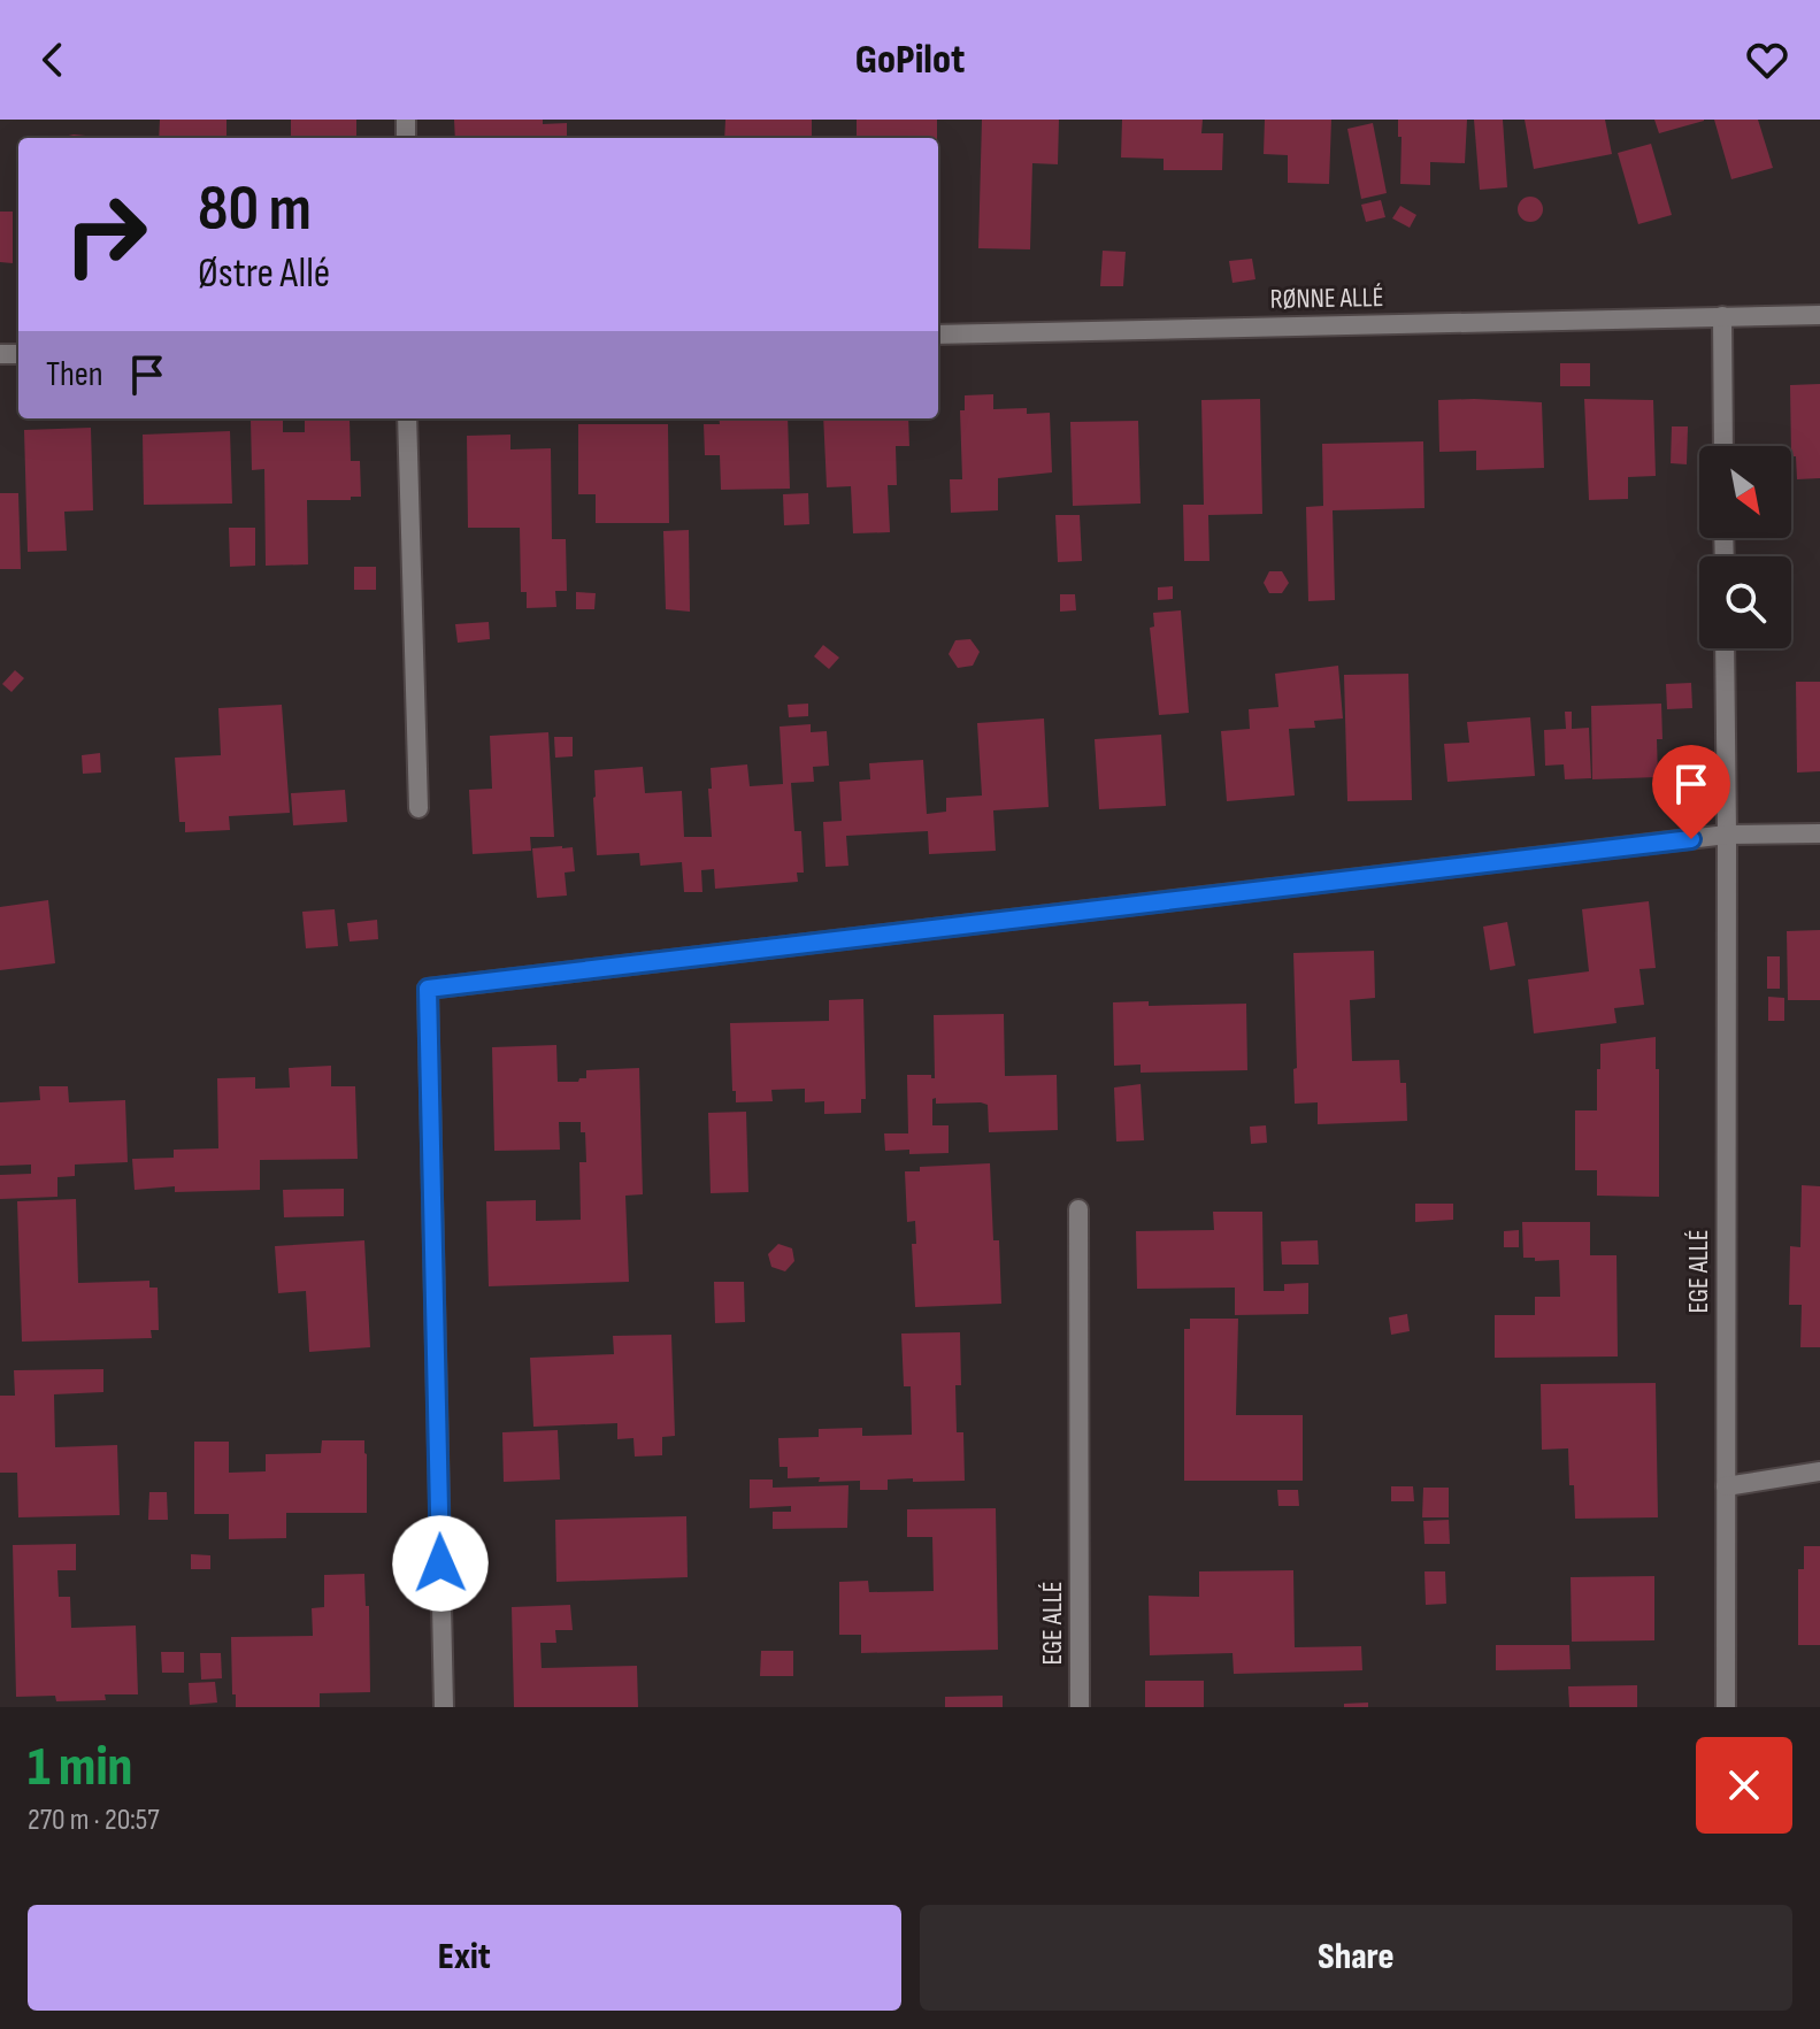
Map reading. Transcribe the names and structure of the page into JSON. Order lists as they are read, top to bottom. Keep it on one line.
{"streets":{"street":["RØNNE ALLÉ","EGE ALLÉ"]},"north":"bottom right","page":{"header":"GoPilot","turn":["80 m","Østre Allé"],"then":"Then","heading":["1 min","270 m · 20:57"],"buttons":["Exit","Share"]}}
